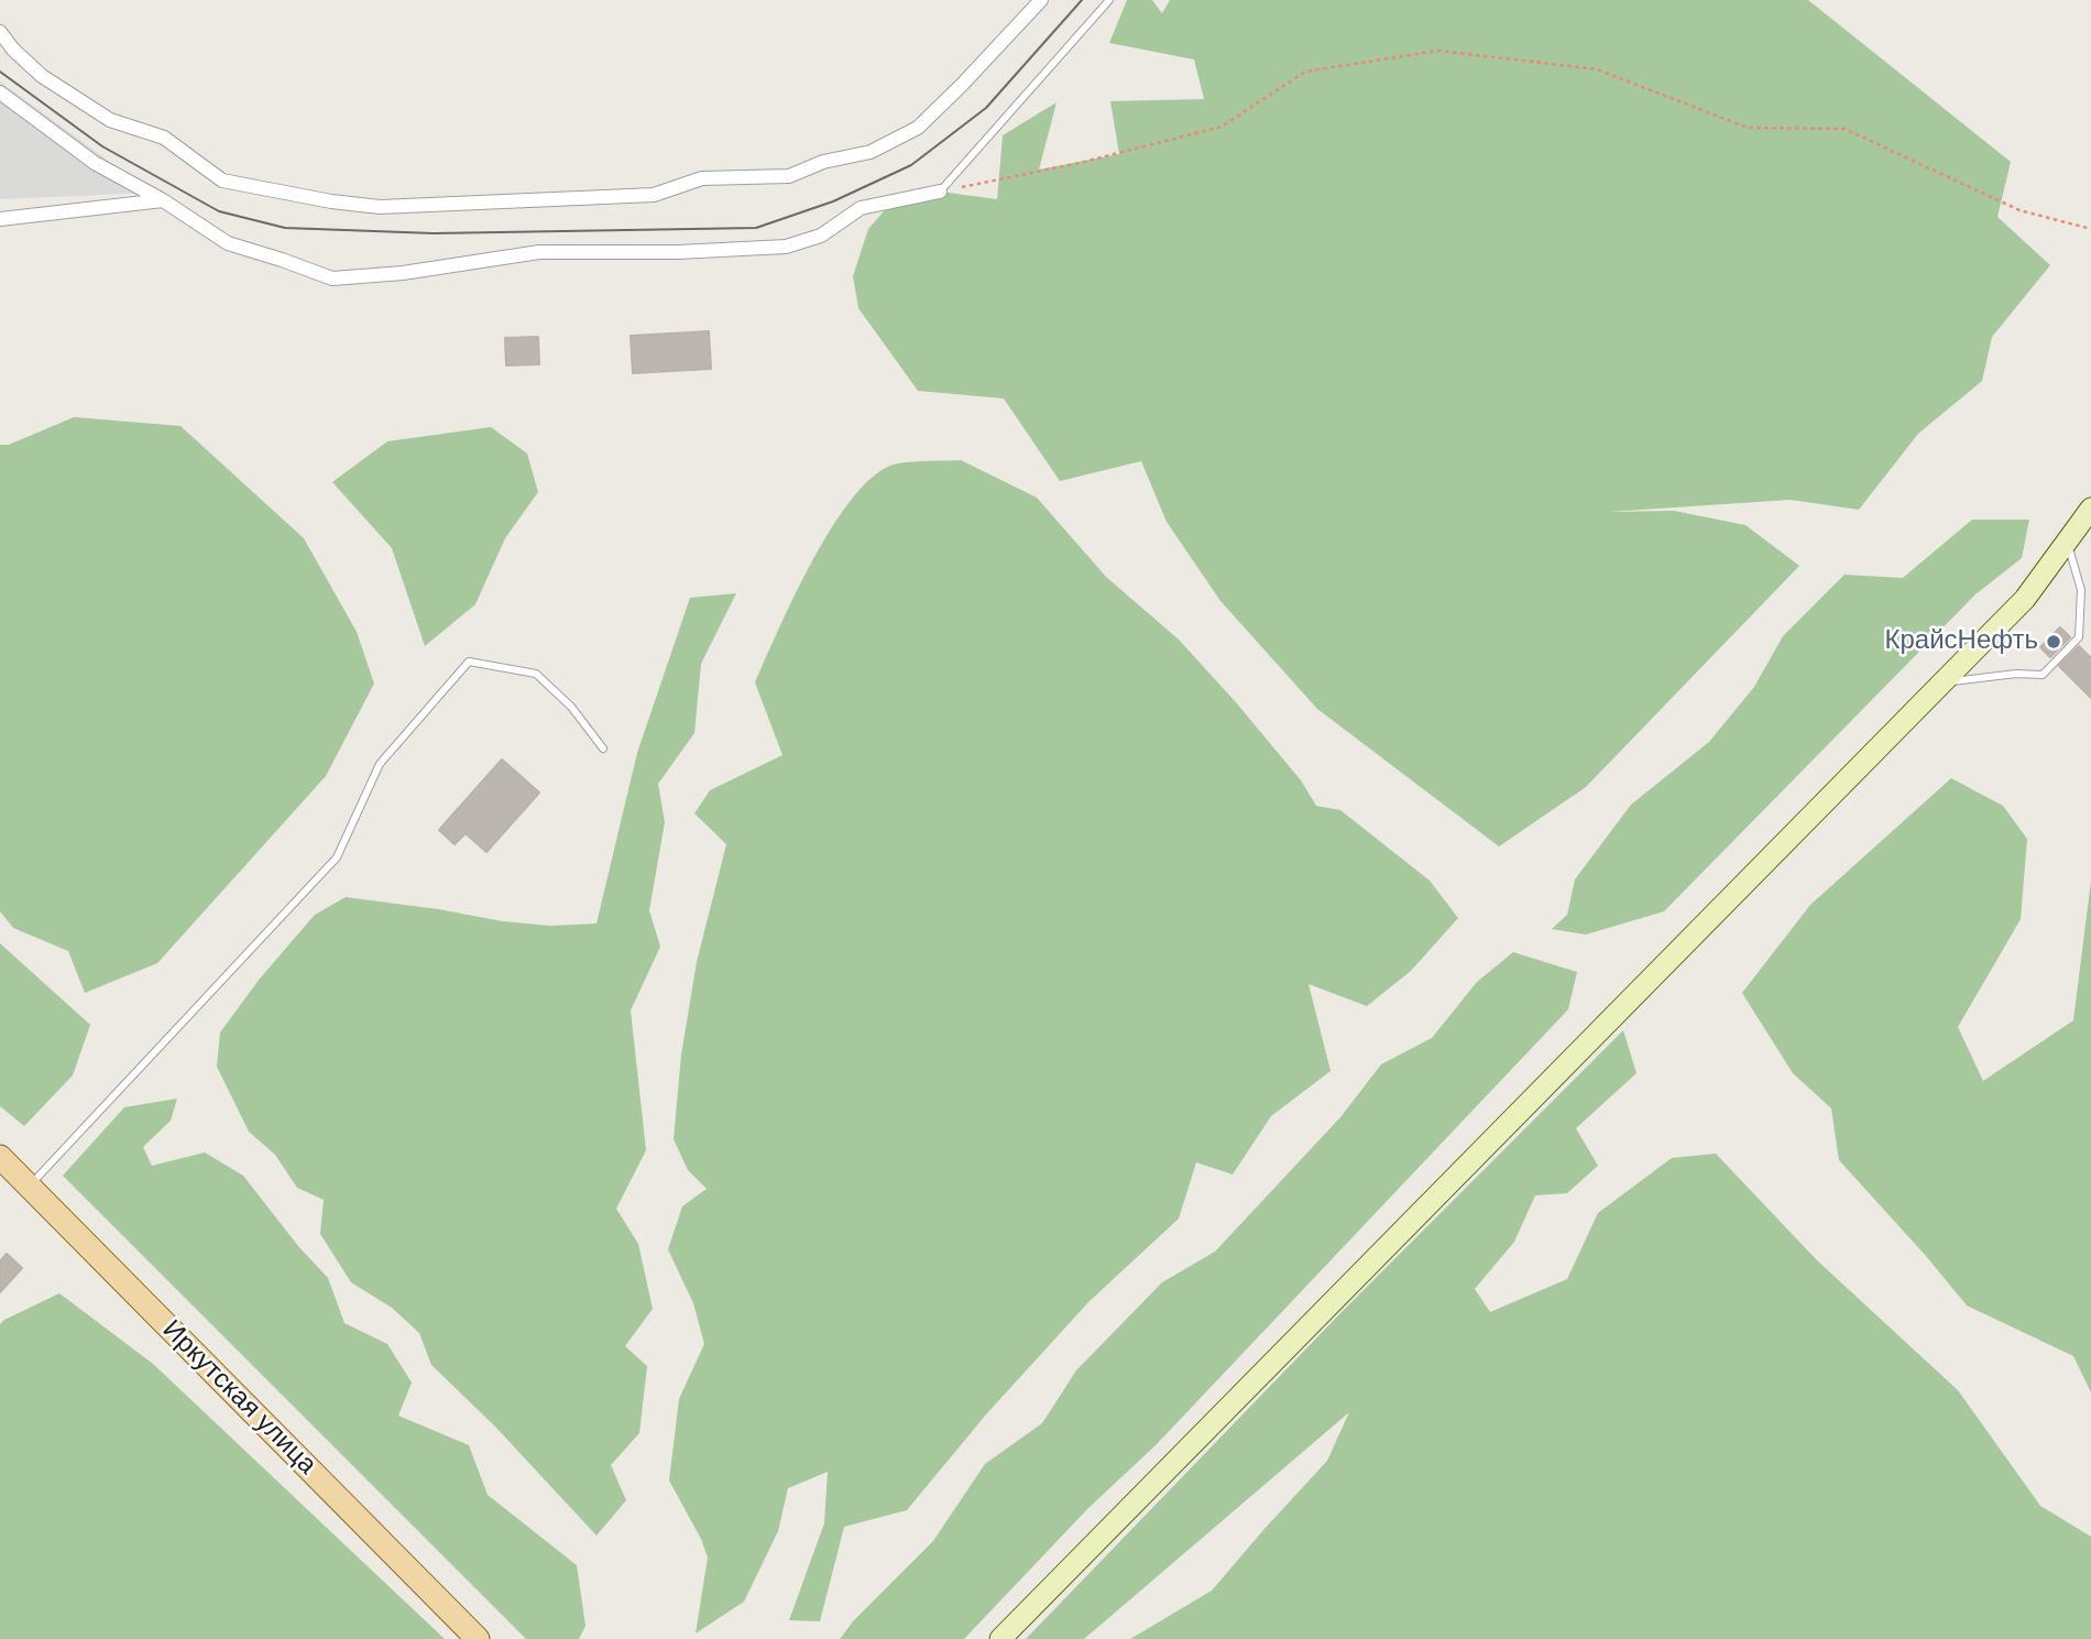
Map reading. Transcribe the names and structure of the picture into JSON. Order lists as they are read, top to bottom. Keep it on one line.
{"streets":{"main road":["Иркутская улица"]},"places":["КрайсНефть"]}
